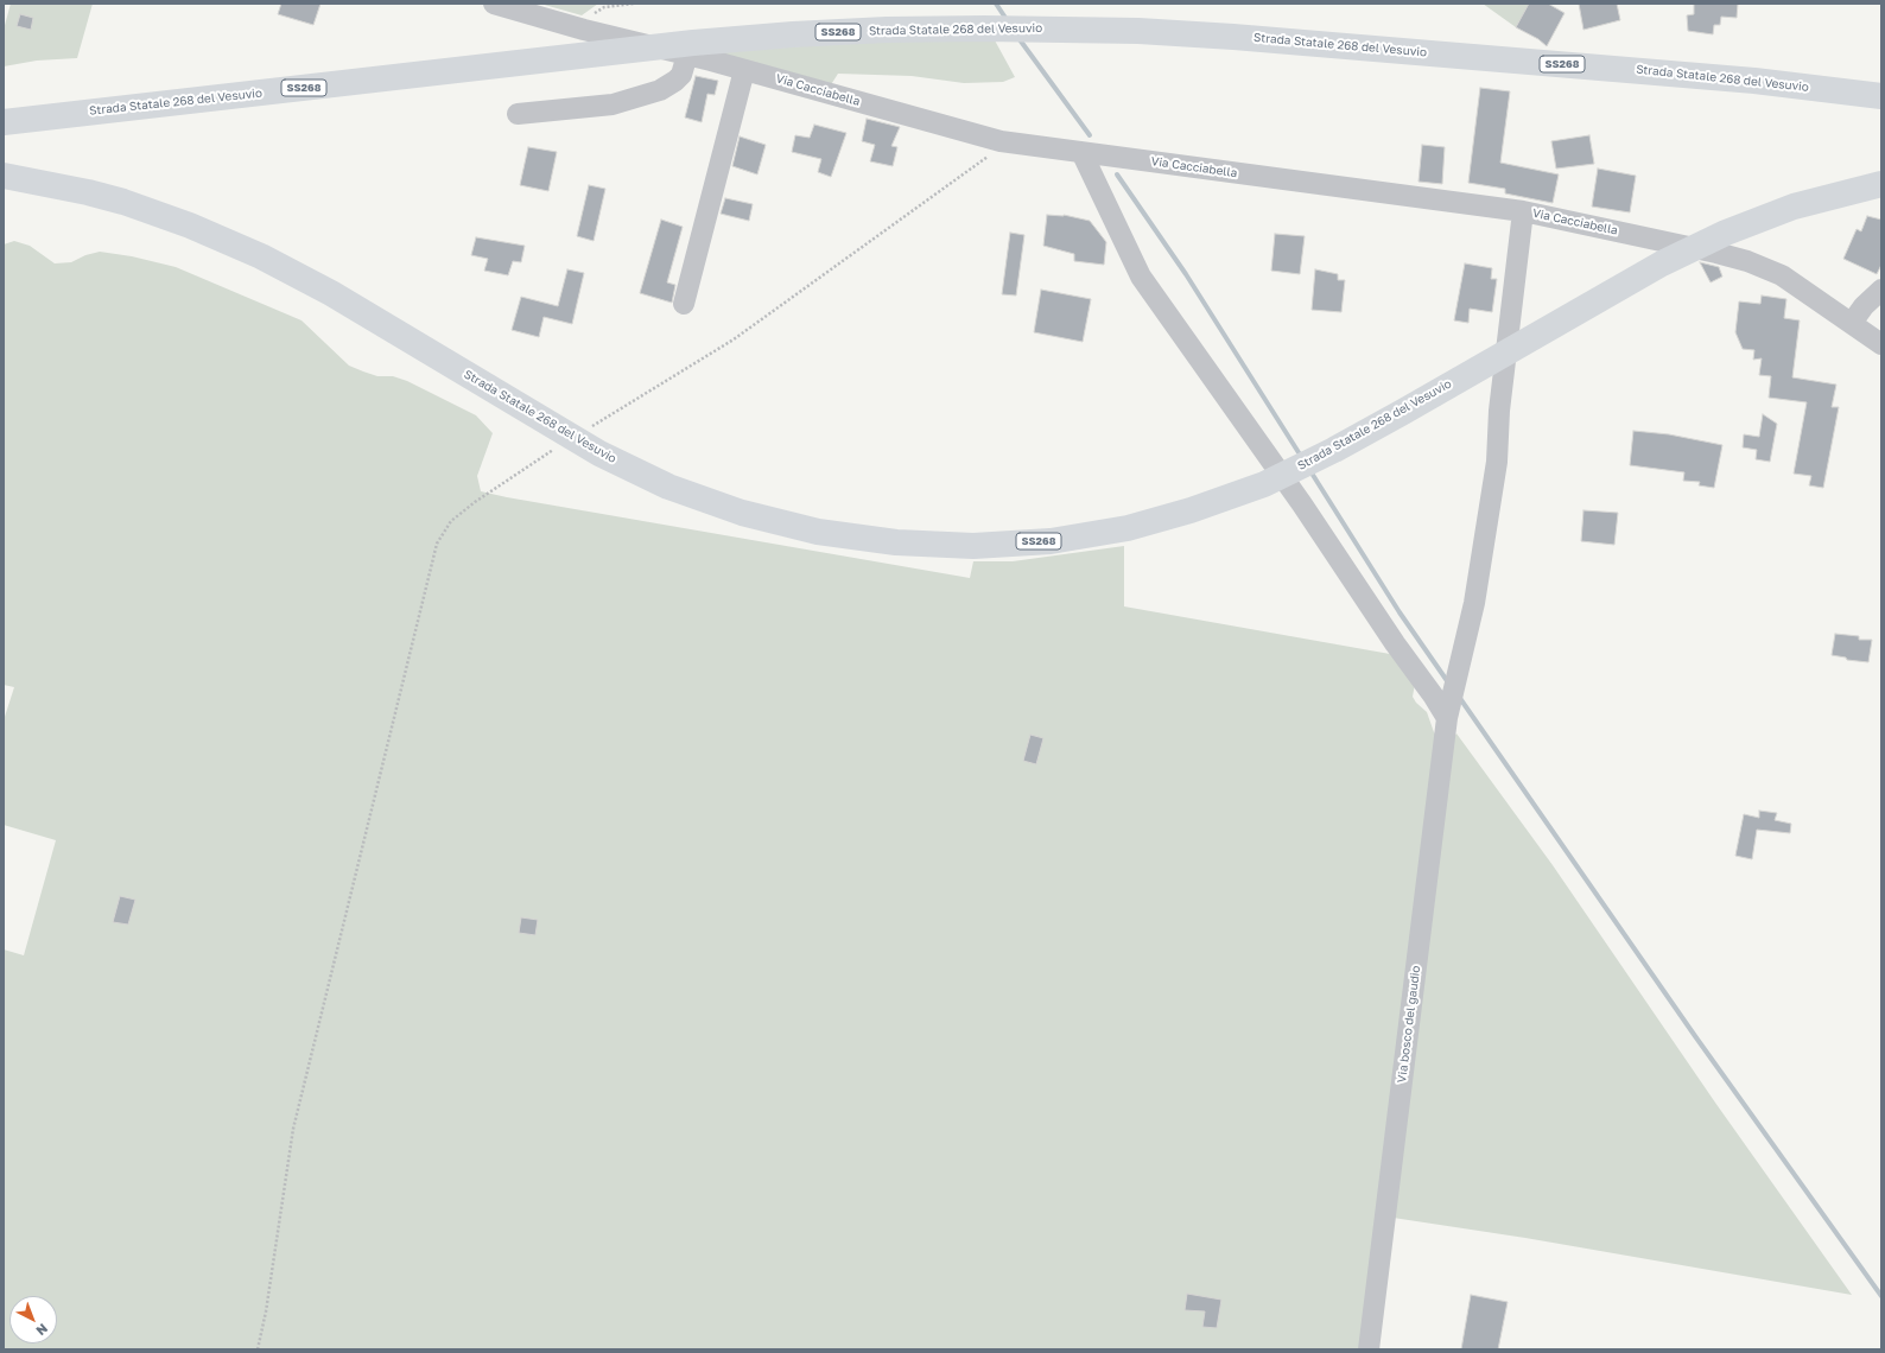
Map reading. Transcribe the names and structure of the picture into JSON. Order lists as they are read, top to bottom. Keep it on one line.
{"streets":{"highway":["Strada Statale 268 del Vesuvio","SS268"],"street":["Via Cacciabella","Via bosco del gaudio"]},"crossings":[["Strada Statale 268 del Vesuvio","Via Cacciabella"],["Via Cacciabella","Via bosco del gaudio"]],"north":"bottom right"}
